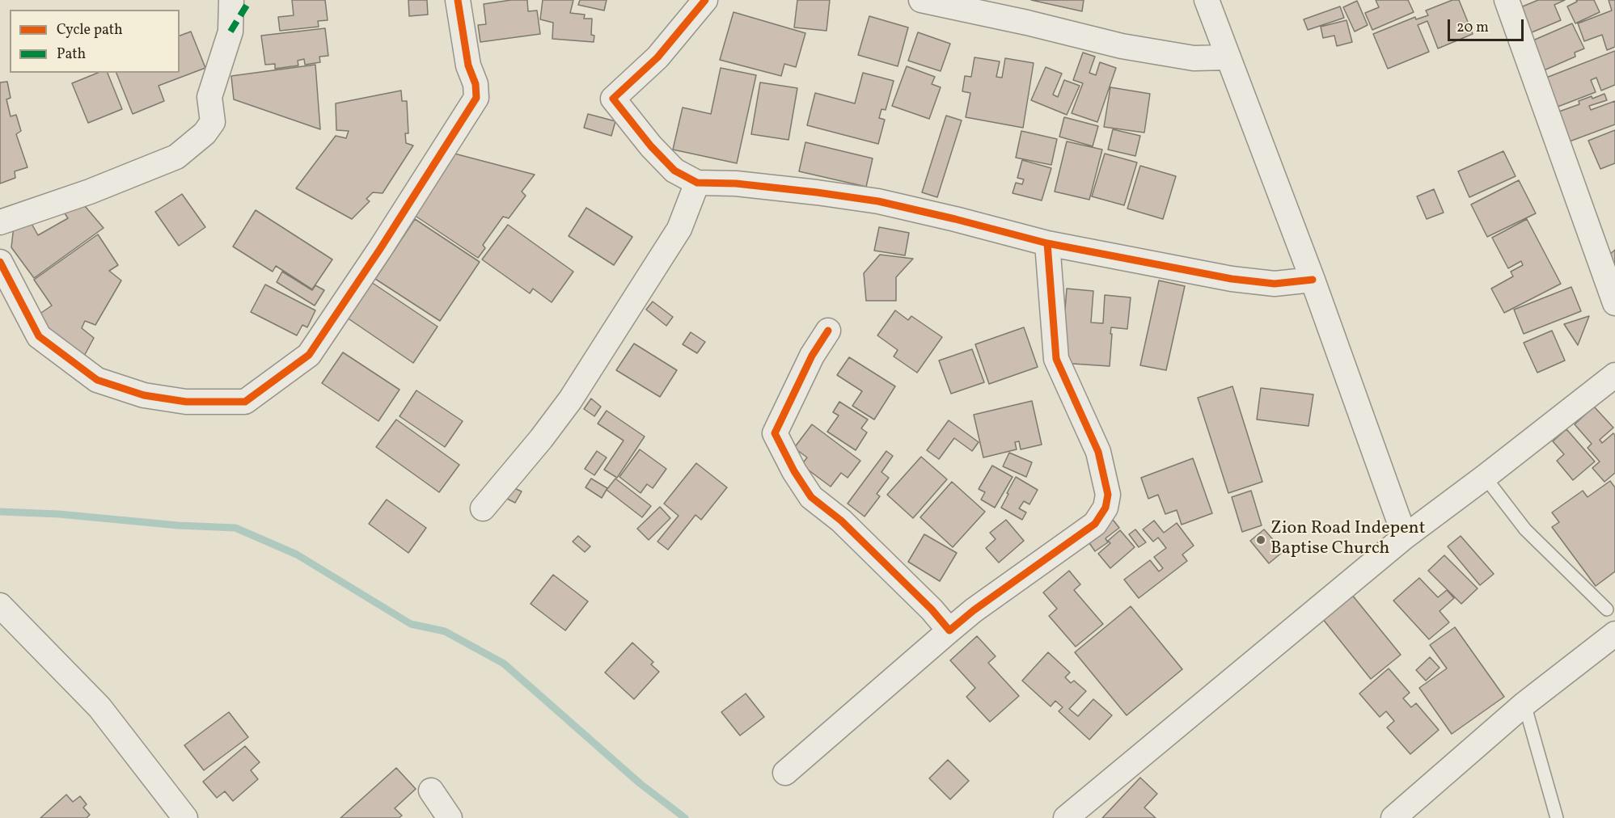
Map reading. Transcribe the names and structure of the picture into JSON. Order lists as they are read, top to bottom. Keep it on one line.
{"places":["Zion Road Indepent Baptise Church"],"legend":["Cycle path","Path"],"scale_bar":"20 m"}
